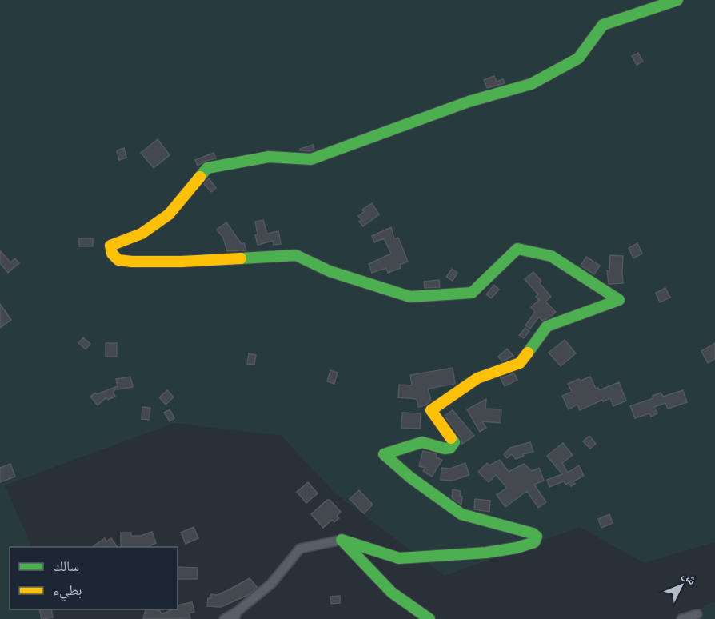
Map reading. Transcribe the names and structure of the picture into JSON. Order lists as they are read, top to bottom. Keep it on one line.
{"legend":["سالك","بطيء"],"north":"top right"}
